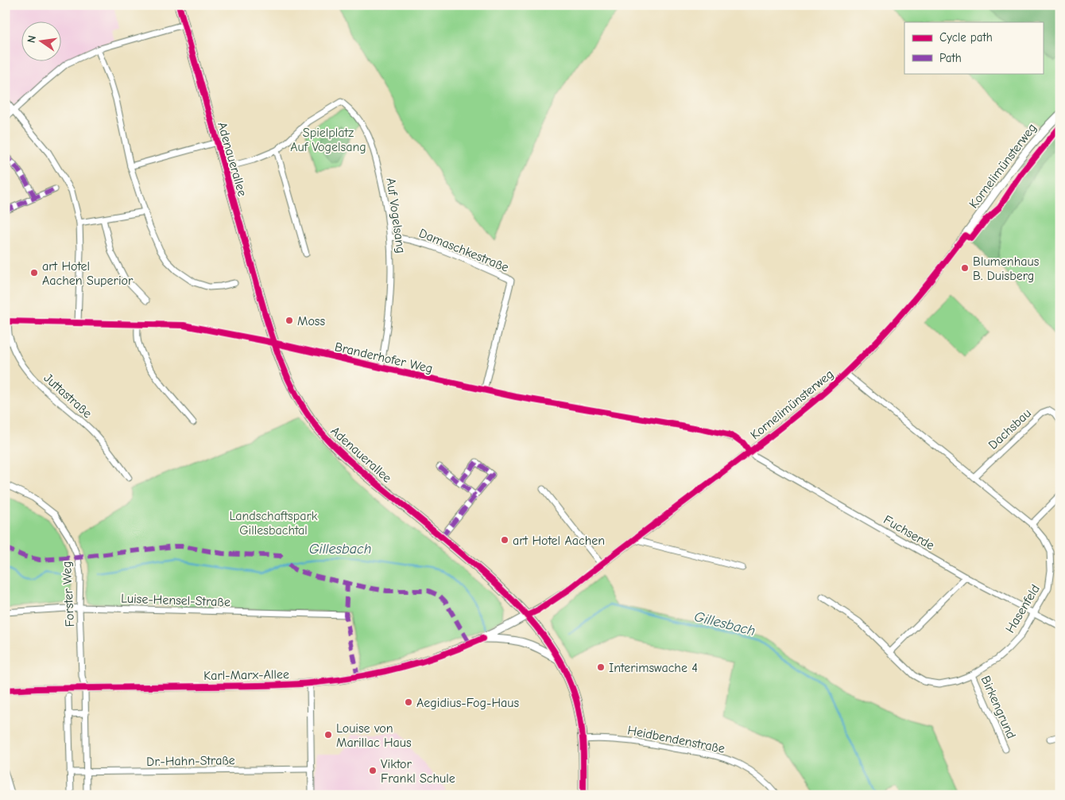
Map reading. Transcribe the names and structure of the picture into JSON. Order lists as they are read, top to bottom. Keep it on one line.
{"streets":{"main road":["Adenauerallee"],"street":["Kornelimünsterweg","Auf Vogelsang","Damaschkestraße","Branderhofer Weg","Juttastraße","Dachsbau","Fuchserde","Forster Weg","Luise-Hensel-Straße","Hasenfeld","Karl-Marx-Allee","Birkengrund","Heidbendenstraße","Dr.-Hahn-Straße"]},"crossings":[["Adenauerallee","Kornelimünsterweg"],["Adenauerallee","Branderhofer Weg"],["Adenauerallee","Karl-Marx-Allee"],["Adenauerallee","Heidbendenstraße"],["Kornelimünsterweg","Branderhofer Weg"],["Kornelimünsterweg","Fuchserde"],["Kornelimünsterweg","Hasenfeld"],["Kornelimünsterweg","Karl-Marx-Allee"],["Auf Vogelsang","Damaschkestraße"],["Auf Vogelsang","Branderhofer Weg"],["Damaschkestraße","Branderhofer Weg"],["Branderhofer Weg","Juttastraße"],["Branderhofer Weg","Fuchserde"],["Dachsbau","Hasenfeld"],["Fuchserde","Hasenfeld"],["Forster Weg","Luise-Hensel-Straße"],["Forster Weg","Karl-Marx-Allee"],["Forster Weg","Dr.-Hahn-Straße"],["Hasenfeld","Birkengrund"]],"water":["Gillesbach"],"parks":["Spielplatz Auf Vogelsang","Landschaftspark Gillesbachtal"],"places":["Blumenhaus B. Duisberg","art Hotel Aachen Superior","Moss","art Hotel Aachen","Interimswache 4","Aegidius-Fog-Haus","Louise von Marillac Haus","Viktor Frankl Schule"],"legend":["Cycle path","Path"],"north":"left"}
